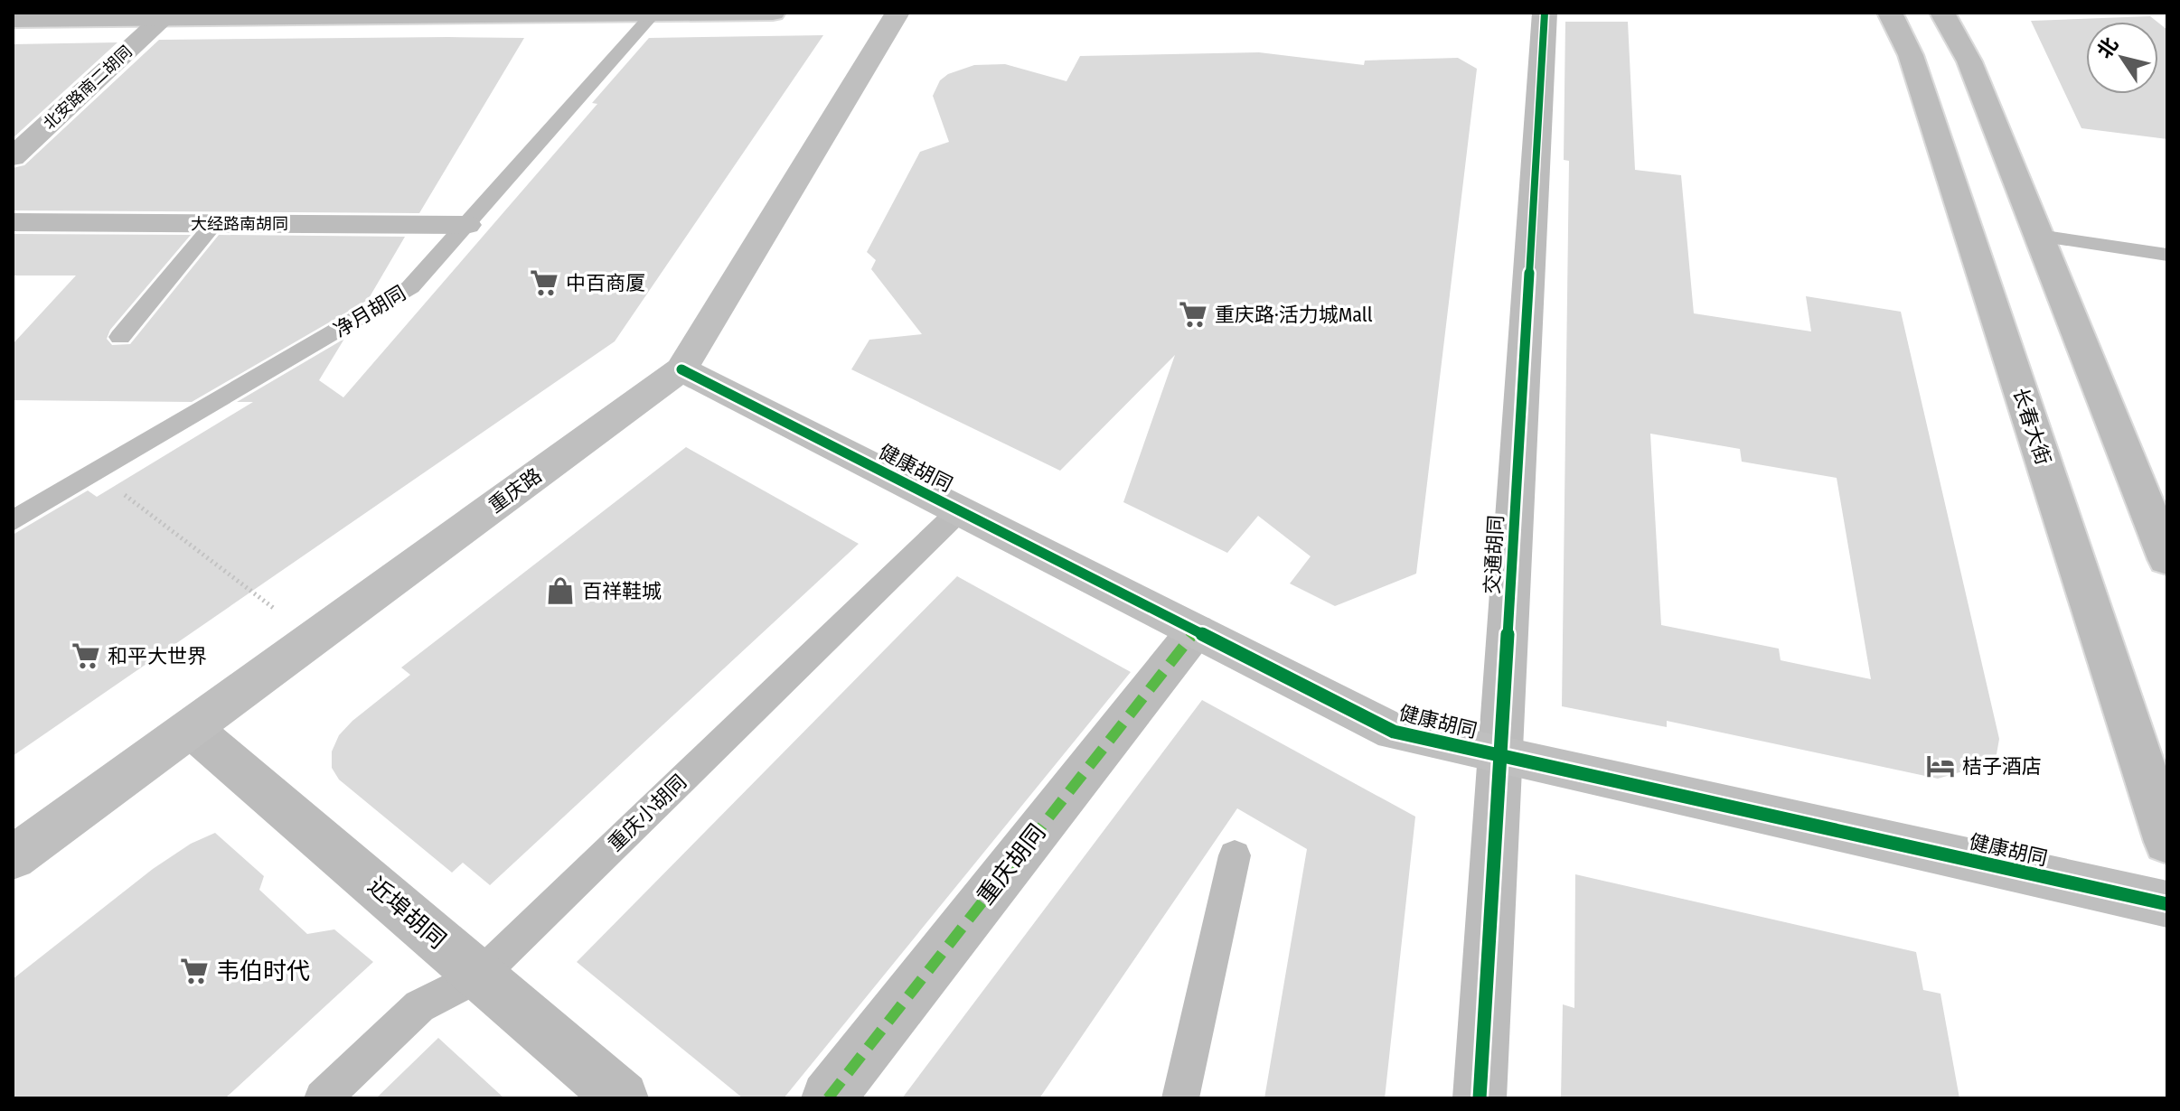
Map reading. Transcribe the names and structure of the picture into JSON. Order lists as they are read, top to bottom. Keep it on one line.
{"streets":{"main road":["北安路南二胡同","大经路南胡同","长春大街","健康胡同","重庆路","交通胡同","重庆胡同","近埠胡同"],"lane":["净月胡同","重庆小胡同"]},"crossings":[["大经路南胡同","净月胡同"],["健康胡同","重庆路"],["健康胡同","交通胡同"],["健康胡同","重庆小胡同"],["健康胡同","重庆胡同"],["重庆路","近埠胡同"],["重庆小胡同","近埠胡同"]],"places":{"supermarket":["中百商厦","重庆路·活力城Mall","和平大世界","韦伯时代"],"shop":["百祥鞋城"],"hotel":["桔子酒店"]},"north":"top left"}
